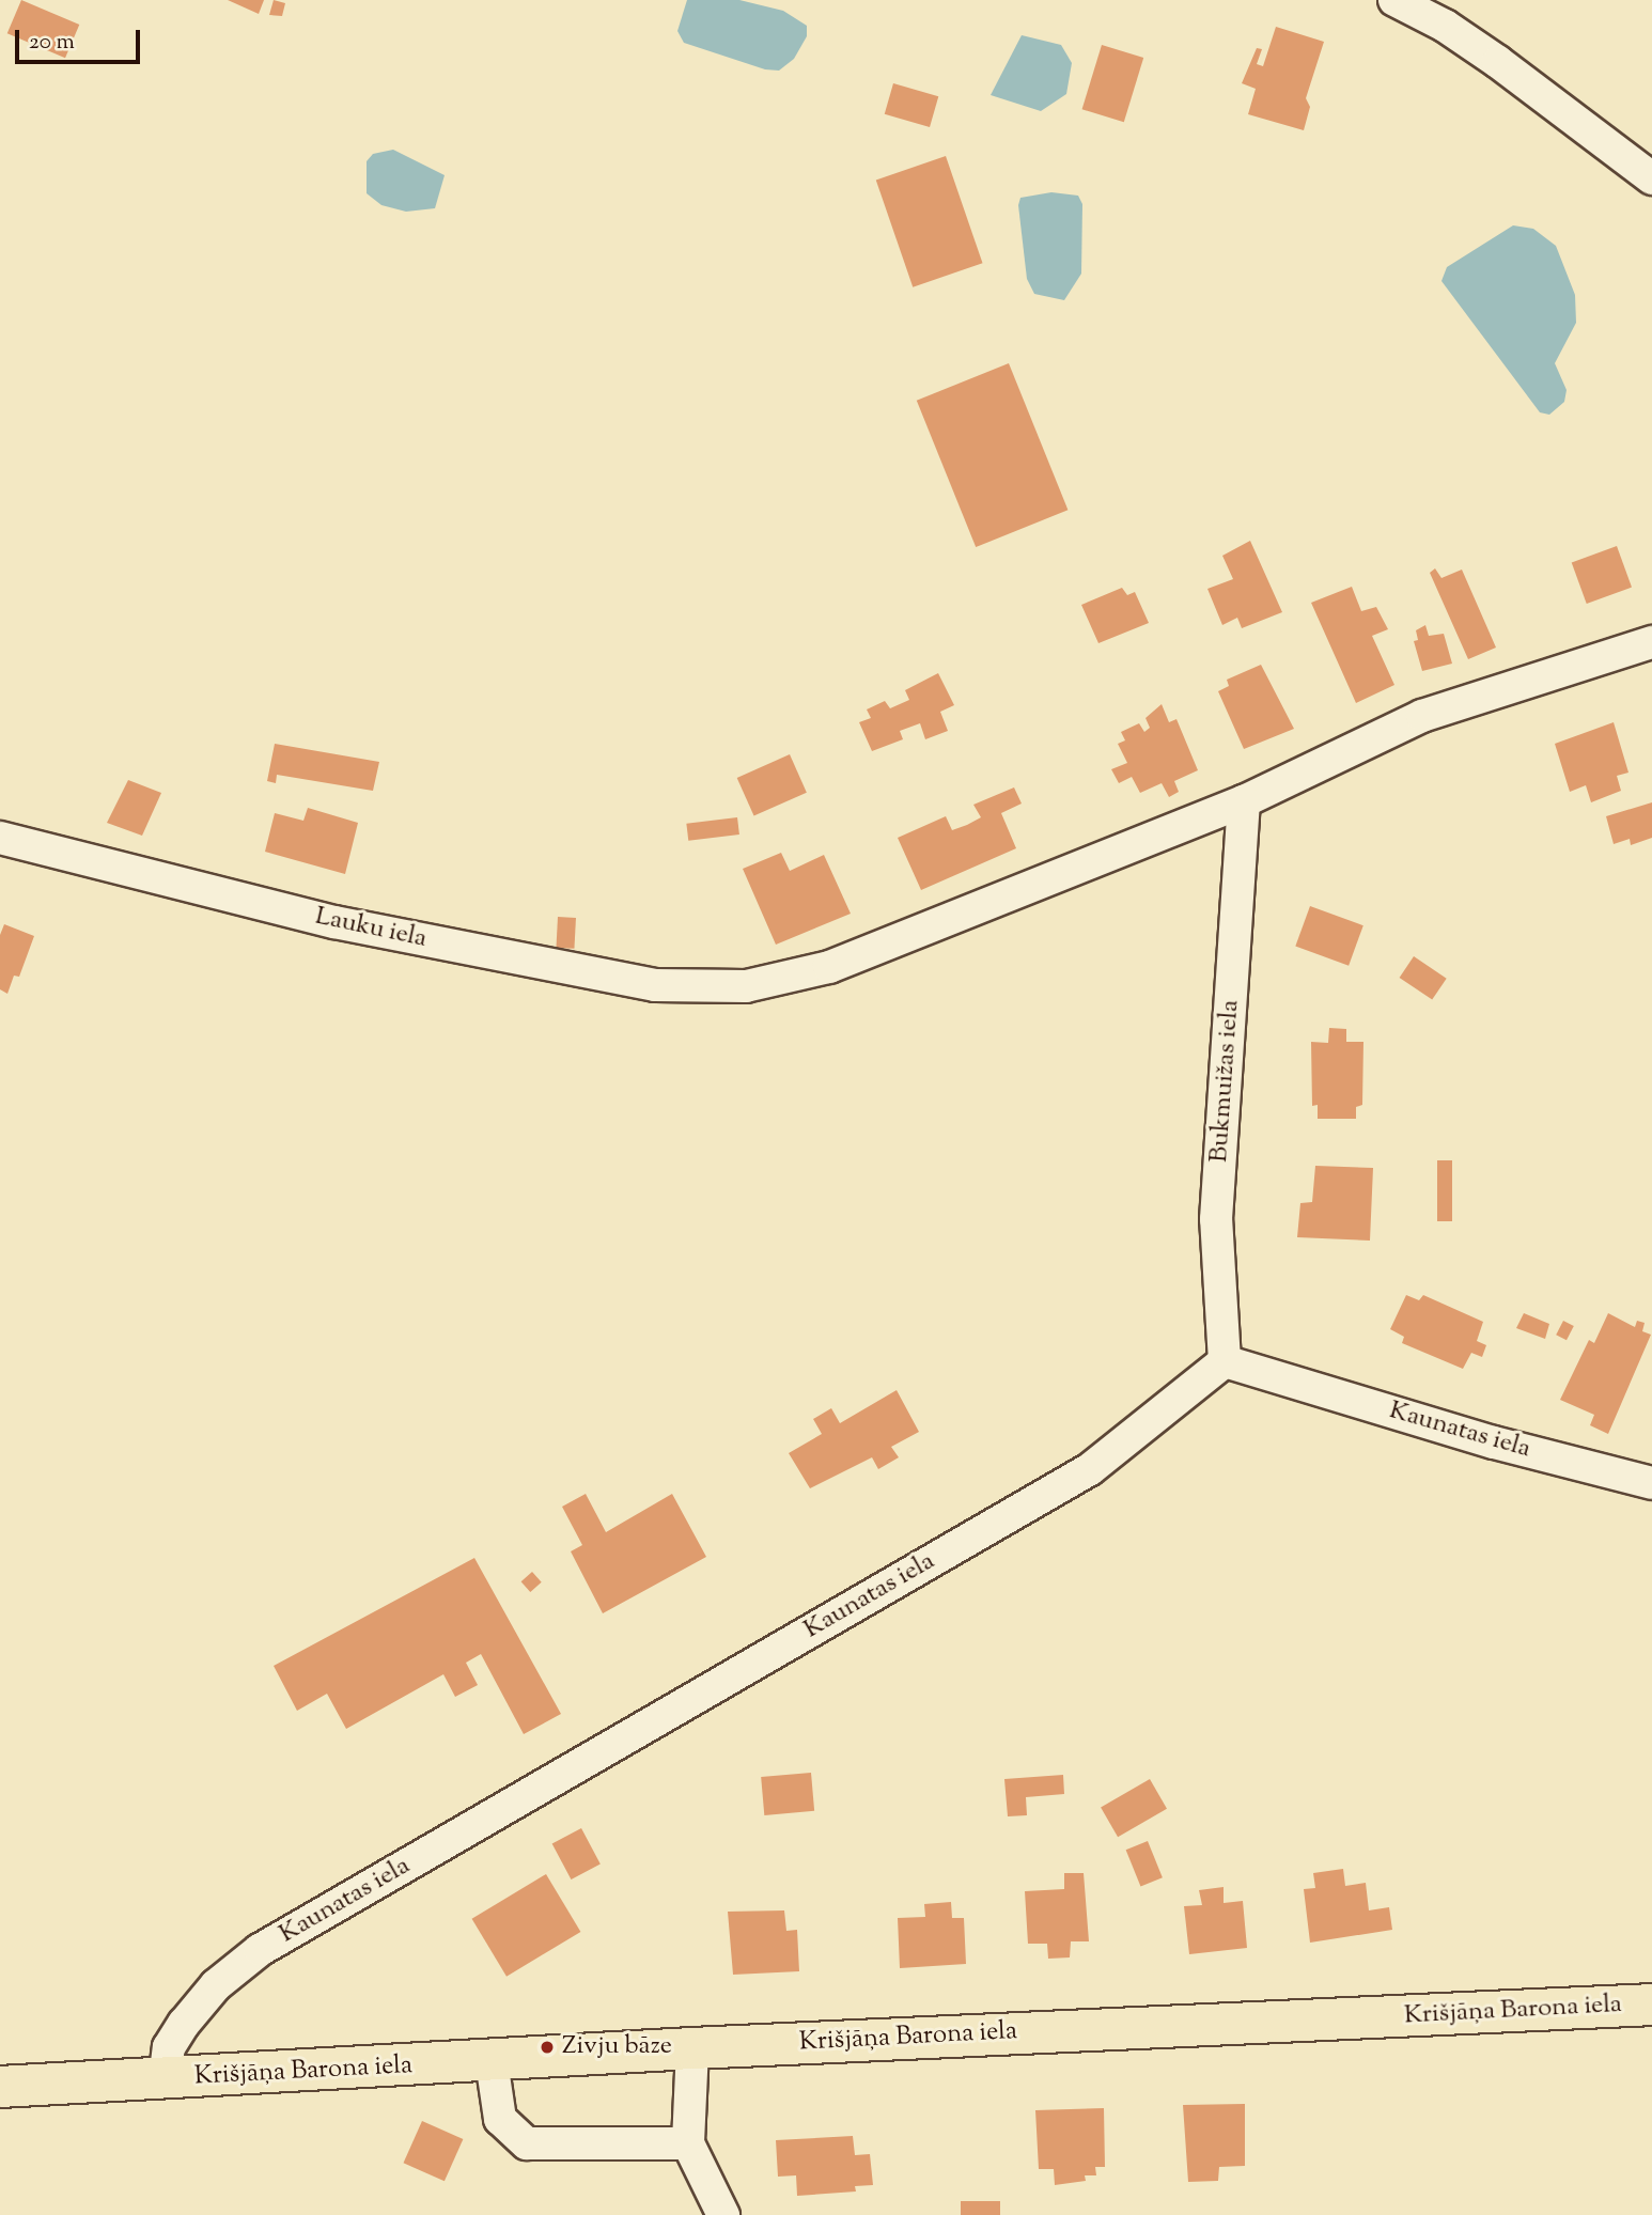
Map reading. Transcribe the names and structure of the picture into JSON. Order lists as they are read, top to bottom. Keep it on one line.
{"streets":{"main road":["Krišjāņa Barona iela"],"street":["Lauku iela","Bukmuižas iela","Kaunatas iela"]},"crossings":[["Lauku iela","Bukmuižas iela"],["Bukmuižas iela","Kaunatas iela"],["Kaunatas iela","Krišjāņa Barona iela"]],"places":["Zivju bāze"],"scale_bar":"20 m"}
